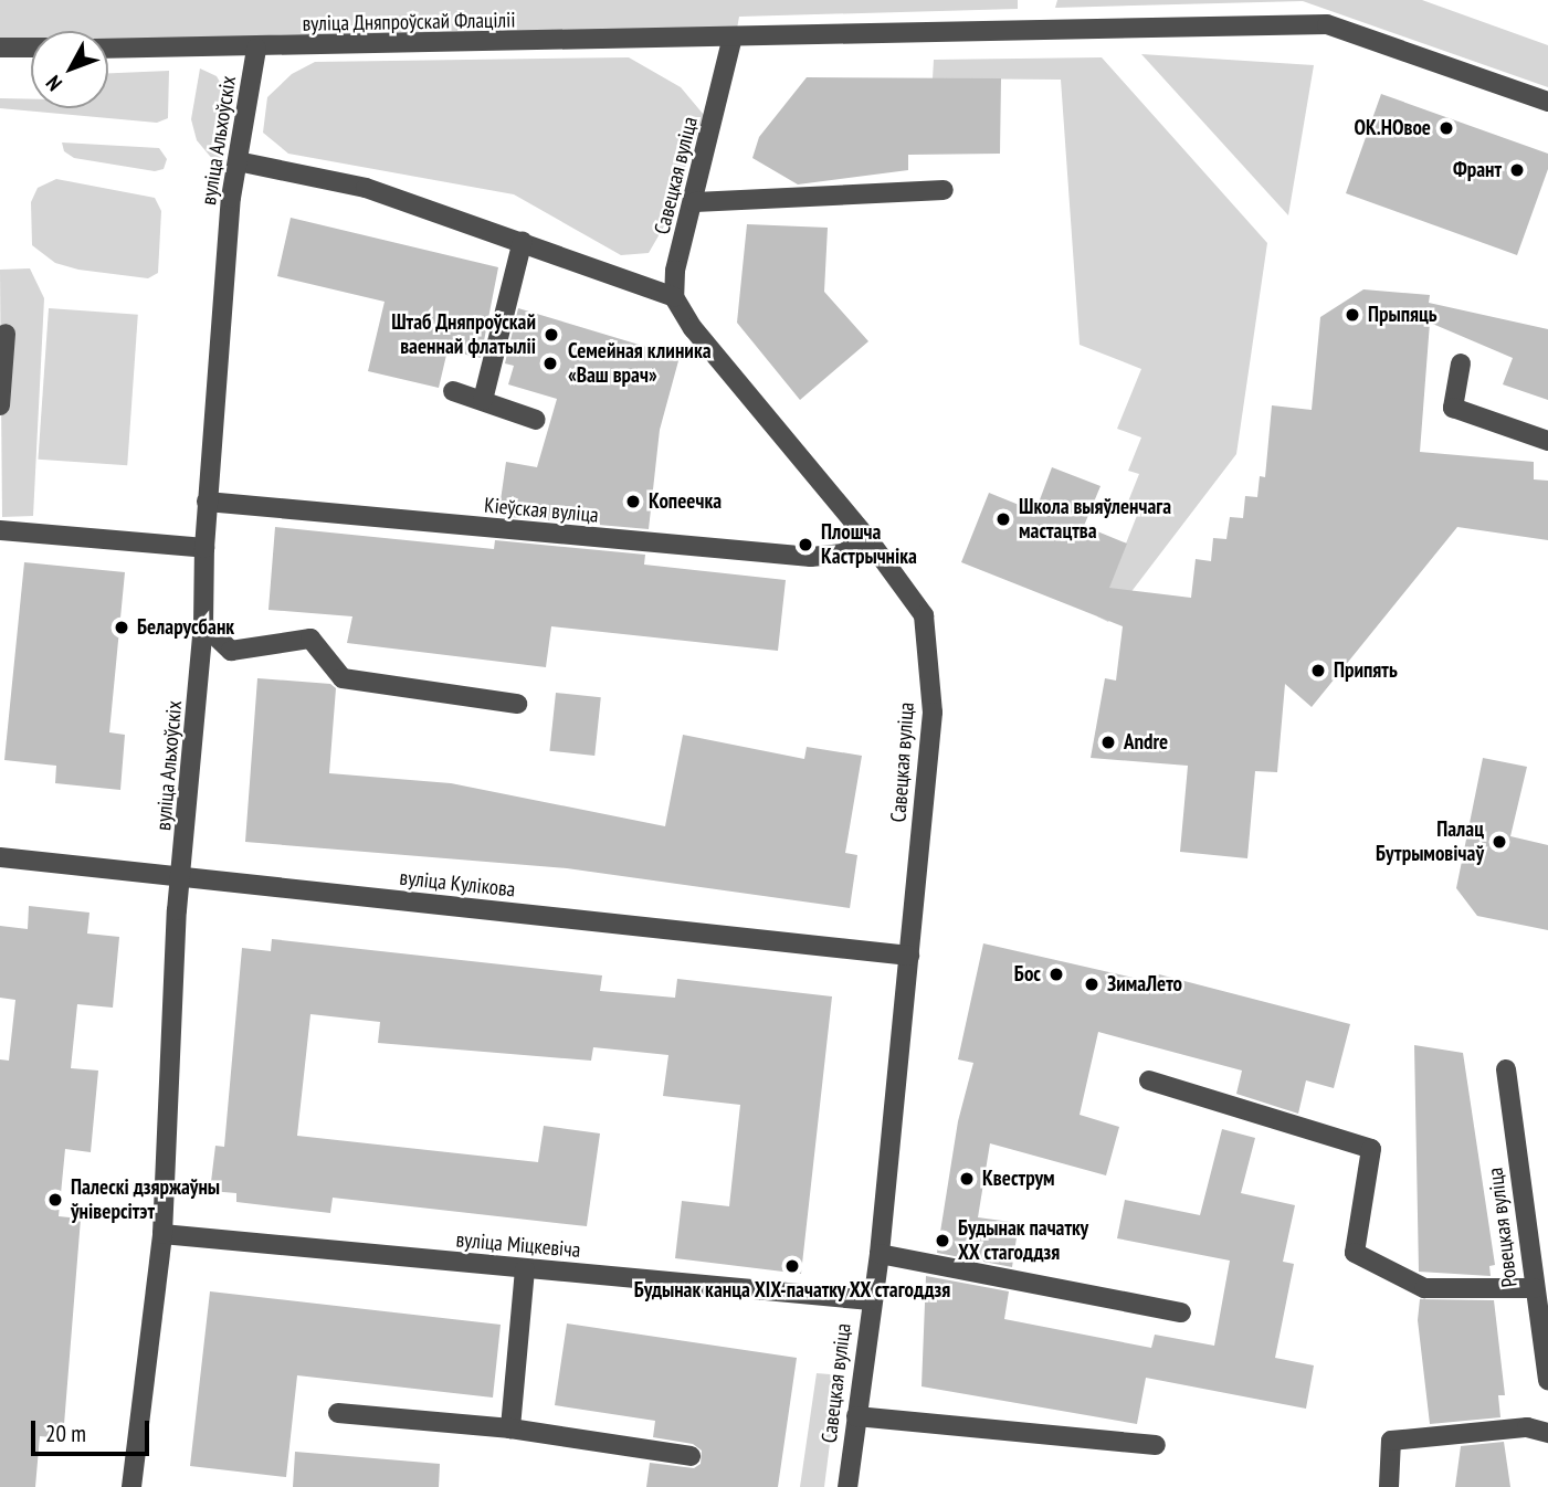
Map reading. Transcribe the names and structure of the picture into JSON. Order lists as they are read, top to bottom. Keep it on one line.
{"streets":{"street":["вуліца Дняпроўскай Флаціліі","вуліца Альхоўскіх","Савецкая вуліца","Кіеўская вуліца","вуліца Кулікова","Ровецкая вуліца","вуліца Міцкевіча"]},"crossings":[["вуліца Дняпроўскай Флаціліі","вуліца Альхоўскіх"],["вуліца Дняпроўскай Флаціліі","Савецкая вуліца"],["вуліца Альхоўскіх","Кіеўская вуліца"],["вуліца Альхоўскіх","вуліца Кулікова"],["вуліца Альхоўскіх","вуліца Міцкевіча"],["Савецкая вуліца","Кіеўская вуліца"],["Савецкая вуліца","вуліца Кулікова"],["Савецкая вуліца","вуліца Міцкевіча"]],"places":["ОК.НОвое","Франт","Прыпяць","Штаб Дняпроўскай ваеннай флатыліі","Семейная клиника «Ваш врач»","Копеечка","Школа выяўленчага мастацтва","Плошча Кастрычніка","Беларусбанк","Припять","Andre","Палац Бутрымовічаў","Бос","ЗимаЛето","Квеструм","Палескі дзяржаўны ўніверсітэт","Будынак пачатку ХХ стагоддзя","Будынак канца XIX-пачатку XX стагоддзя"],"scale_bar":"20 m","north":"bottom left"}
